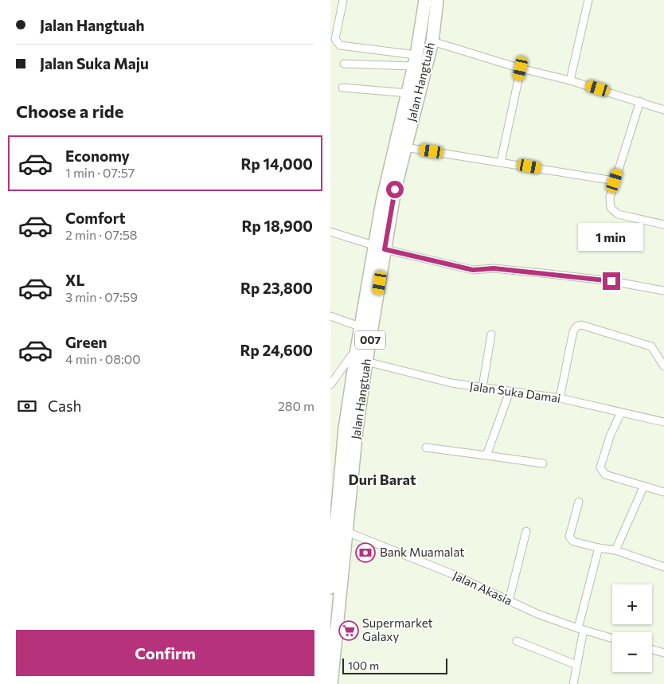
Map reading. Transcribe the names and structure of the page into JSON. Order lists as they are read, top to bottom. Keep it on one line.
{"streets":{"highway":["Jalan Hangtuah","007"],"street":["Jalan Suka Damai","Jalan Akasia"]},"crossings":[["Jalan Hangtuah","Jalan Suka Damai"],["Jalan Hangtuah","Jalan Akasia"]],"districts":["Duri Barat"],"places":{"bank":["Bank Muamalat"],"supermarket":["Supermarket Galaxy"]},"scale_bar":"100 m","page":{"banner":["Jalan Hangtuah","Jalan Suka Maju"],"heading":"Choose a ride","list":[{"name":"Economy","note":"1 min · 07:57","value":"Rp 14,000"},{"name":"Comfort","note":"2 min · 07:58","value":"Rp 18,900"},{"name":"XL","note":"3 min · 07:59","value":"Rp 23,800"},{"name":"Green","note":"4 min · 08:00","value":"Rp 24,600"}],"bubble":"1 min","pay":["Cash","280 m"],"map_buttons":["+","−"],"buttons":"Confirm","scale":"100 m"}}
